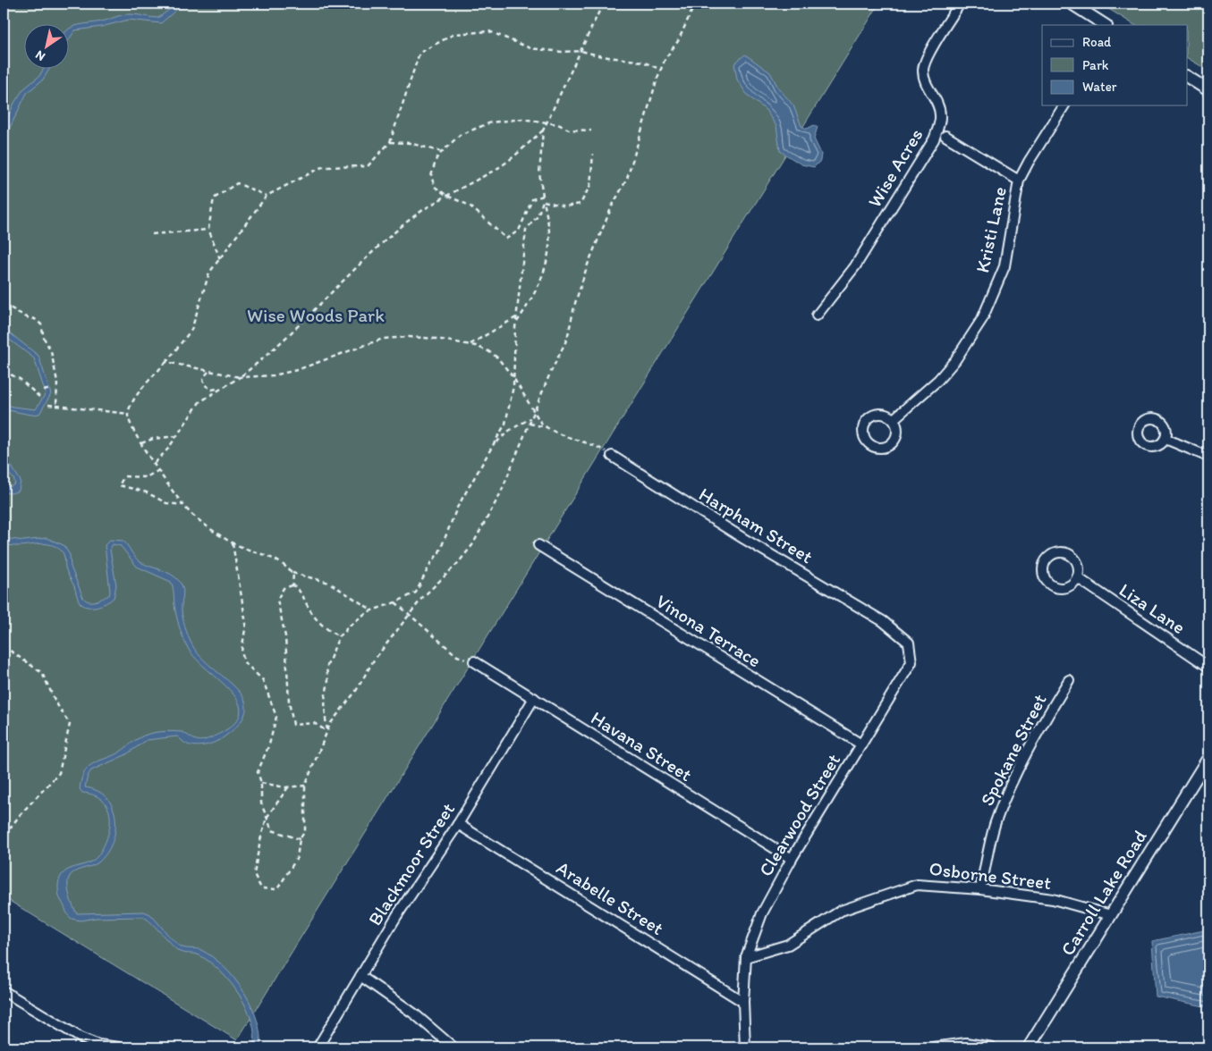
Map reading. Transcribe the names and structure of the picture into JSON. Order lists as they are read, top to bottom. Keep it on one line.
{"streets":{"street":["Wise Acres","Kristi Lane","Harpham Street","Liza Lane","Vinona Terrace","Havana Street","Spokane Street","Clearwood Street","Blackmoor Street","Osborne Street","Carroll Lake Road","Arabelle Street"]},"crossings":[["Harpham Street","Clearwood Street"],["Vinona Terrace","Clearwood Street"],["Havana Street","Clearwood Street"],["Havana Street","Blackmoor Street"],["Spokane Street","Osborne Street"],["Clearwood Street","Osborne Street"],["Clearwood Street","Arabelle Street"],["Blackmoor Street","Arabelle Street"],["Osborne Street","Carroll Lake Road"]],"parks":["Wise Woods Park"],"legend":["Road","Park","Water"],"north":"bottom left"}
